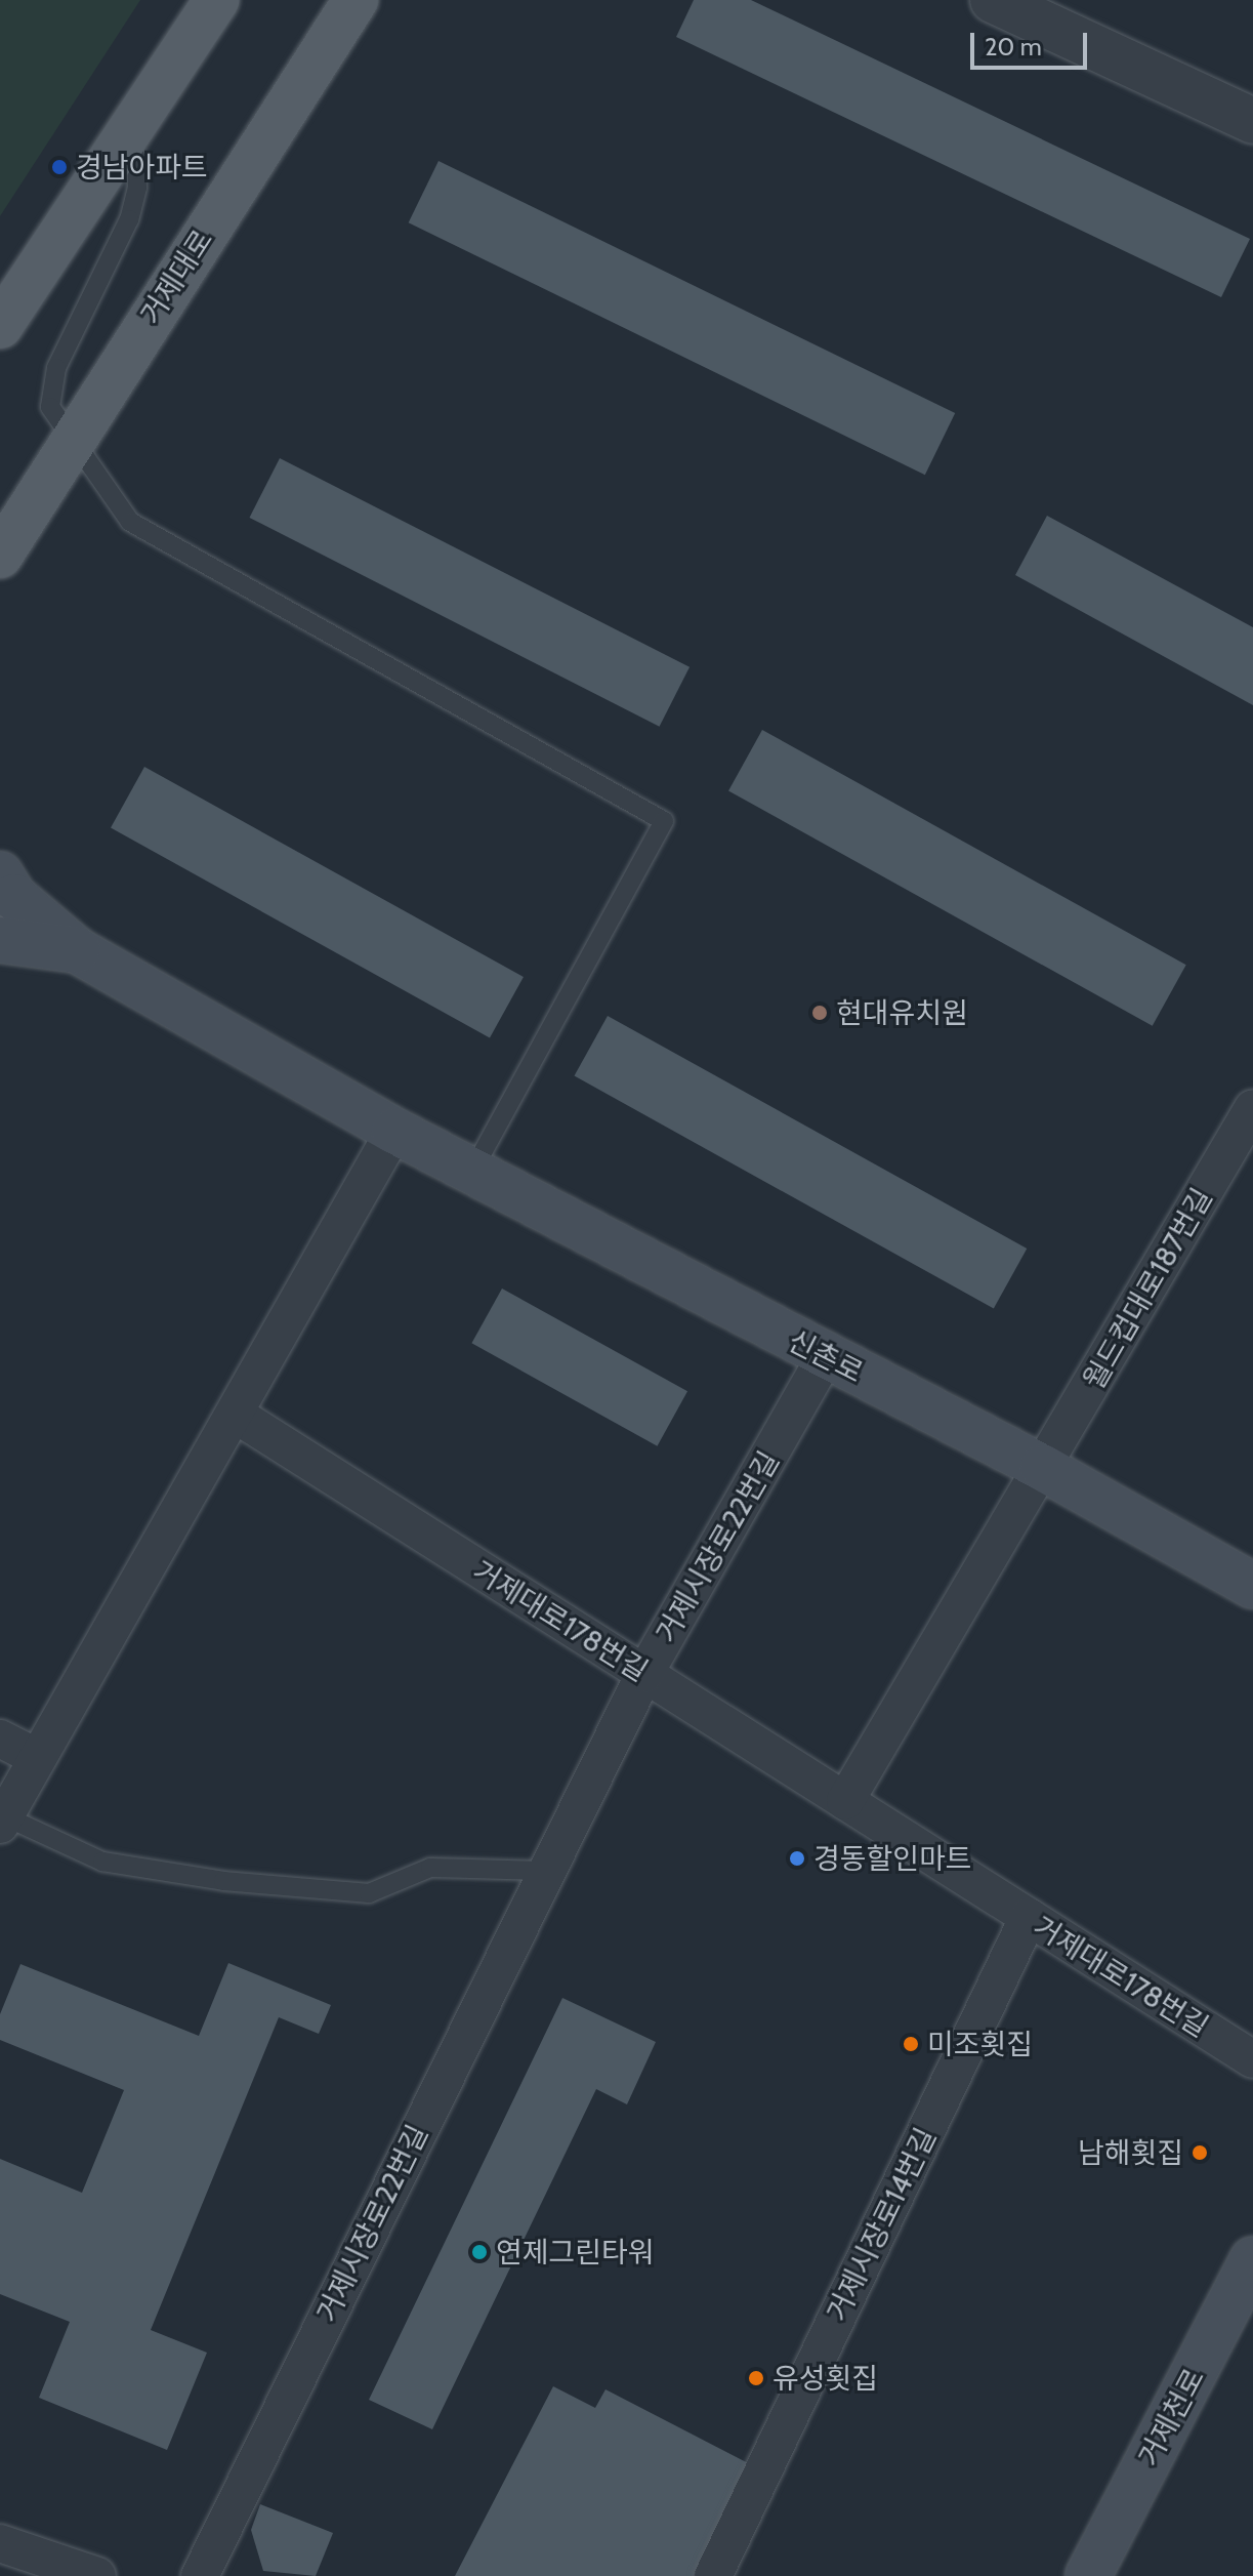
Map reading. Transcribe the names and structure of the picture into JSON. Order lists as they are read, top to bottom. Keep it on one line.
{"streets":{"main road":["거제대로","신촌로","거제천로"],"street":["월드컵대로187번길","거제시장로22번길","거제대로178번길","거제시장로14번길"]},"crossings":[["월드컵대로187번길","신촌로"],["월드컵대로187번길","거제대로178번길"],["신촌로","거제시장로22번길"],["거제시장로22번길","거제대로178번길"],["거제대로178번길","거제시장로14번길"]],"places":["경남아파트","현대유치원","경동할인마트","미조횟집","남해횟집","연제그린타워","유성횟집"],"scale_bar":"20 m"}
